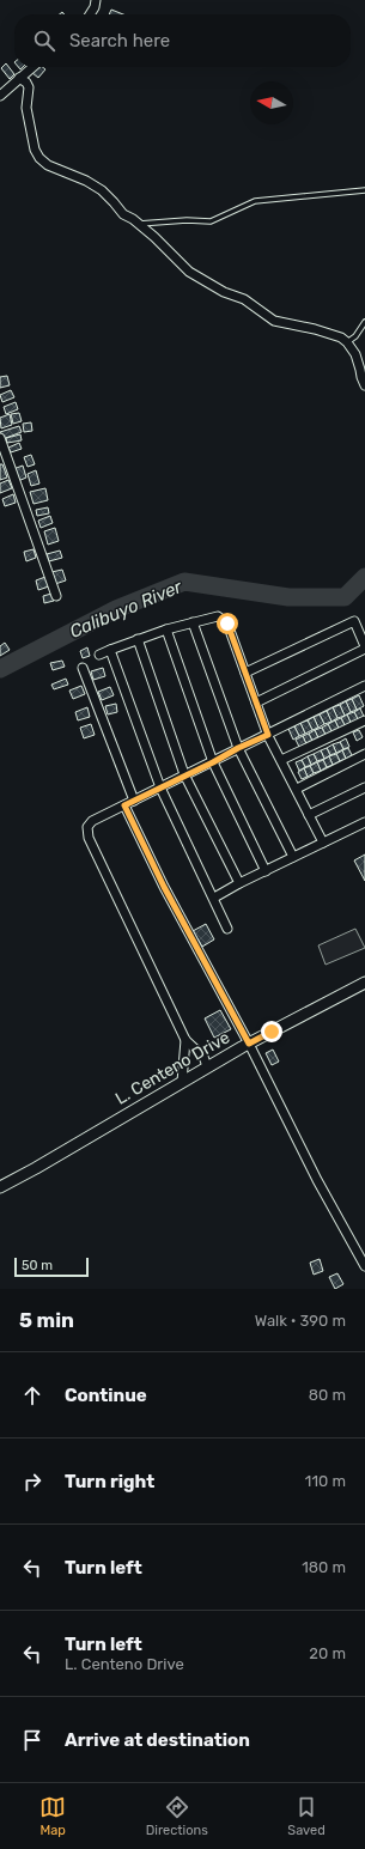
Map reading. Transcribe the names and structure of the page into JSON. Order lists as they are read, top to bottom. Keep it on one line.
{"streets":{"street":["L. Centeno Drive"]},"water":["Calibuyo River"],"scale_bar":"50 m","north":"left","page":{"search":"Search here","scale":"50 m","heading":["5 min","Walk · 390 m"],"list":[["Continue","80 m"],["Turn right","110 m"],["Turn left","180 m"],["Turn left","L. Centeno Drive","20 m"],"Arrive at destination"],"nav":["Map","Directions","Saved"]}}
